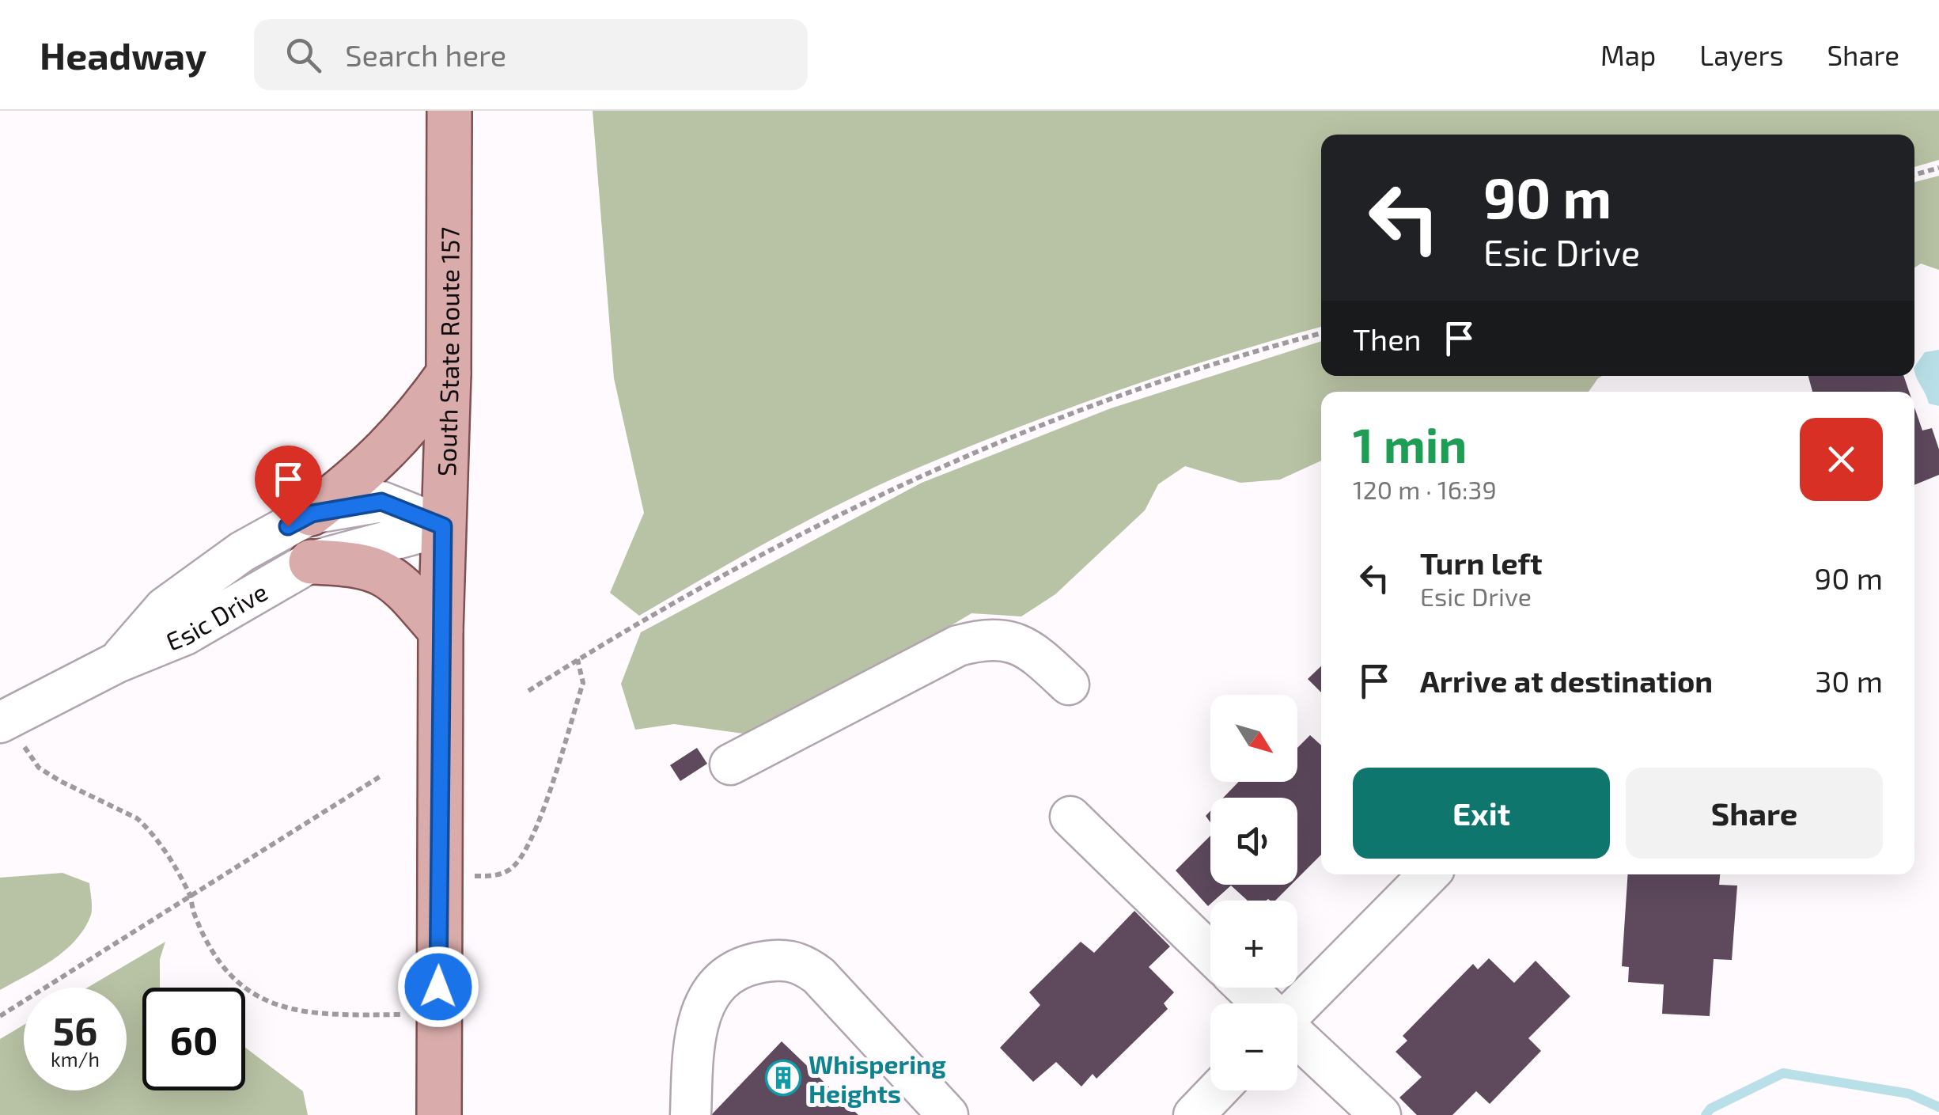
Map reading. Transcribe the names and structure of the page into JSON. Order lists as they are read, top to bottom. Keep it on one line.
{"streets":{"main road":["South State Route 157"],"street":["Esic Drive"]},"crossings":[["South State Route 157","Esic Drive"]],"places":{"building":["Whispering Heights"]},"north":"bottom right","page":{"header":"Headway","search":"Search here","nav":["Map","Layers","Share"],"turn":["90 m","Esic Drive"],"then":"Then","heading":["1 min","120 m · 16:39"],"list":[{"name":"Turn left","note":"Esic Drive","value":"90 m"},{"name":"Arrive at destination","value":"30 m"}],"map_buttons":["+","−"],"buttons":["Exit","Share"],"speed":"56 km/h","limit":"60"}}
